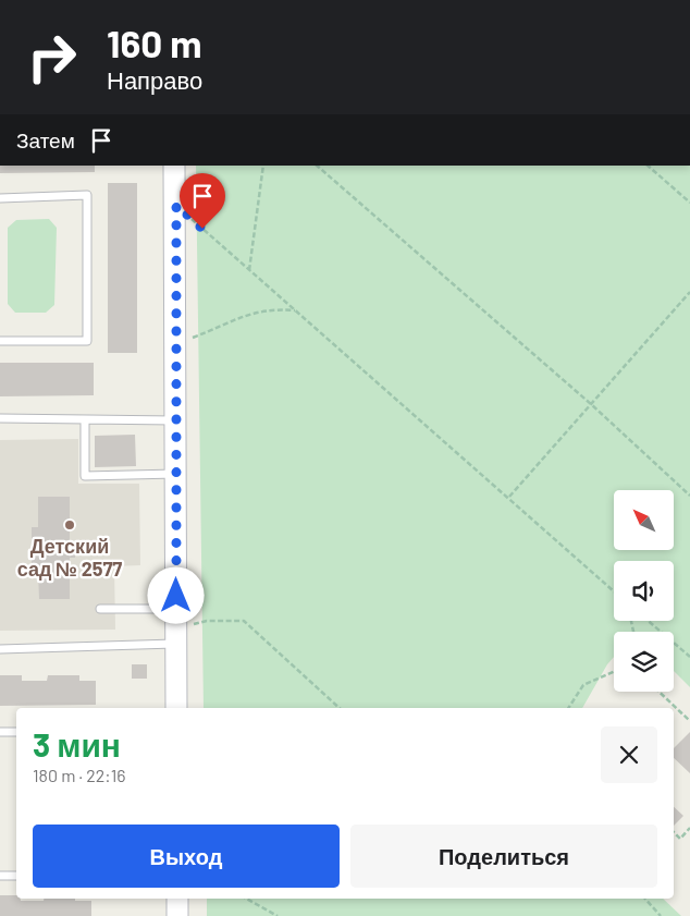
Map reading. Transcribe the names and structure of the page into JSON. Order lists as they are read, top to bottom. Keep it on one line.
{"places":["Детский сад № 2577"],"north":"top left","page":{"turn":["160 m","Направо"],"then":"Затем","heading":["3 мин","180 m · 22:16"],"buttons":["Выход","Поделиться"]}}
